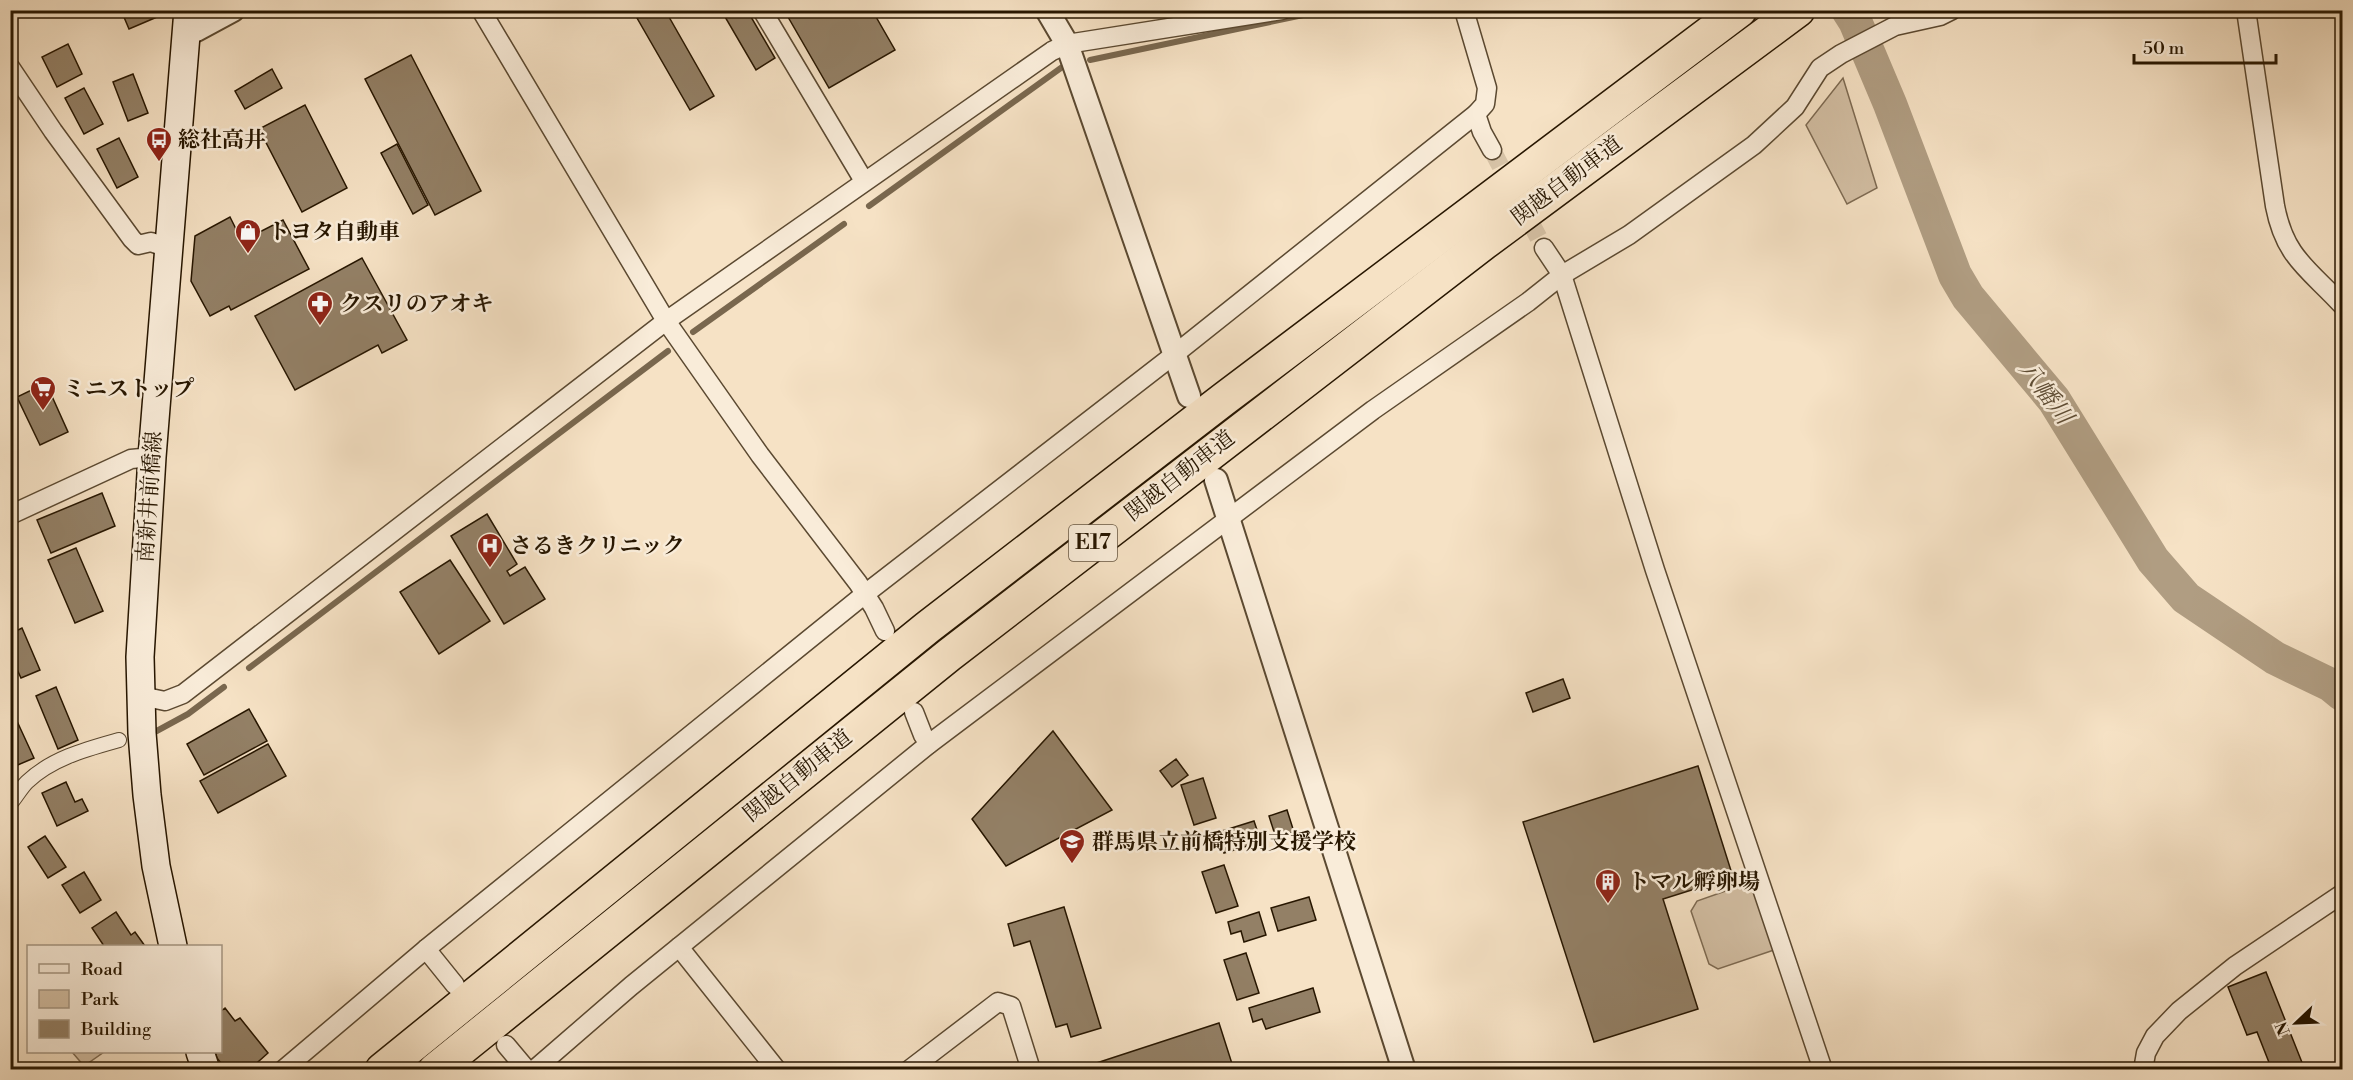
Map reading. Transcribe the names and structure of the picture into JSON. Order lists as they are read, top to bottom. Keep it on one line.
{"streets":{"highway":["関越自動車道","E17"],"main road":["南新井前橋線"]},"water":["八幡川"],"places":{"bus stop":["総社高井"],"shop":["トヨタ自動車"],"pharmacy":["クスリのアオキ"],"supermarket":["ミニストップ"],"hospital":["さるきクリニック"],"school or university":["群馬県立前橋特別支援学校"],"building":["トマル孵卵場"]},"legend":["Road","Park","Building"],"scale_bar":"50 m","north":"bottom left"}
